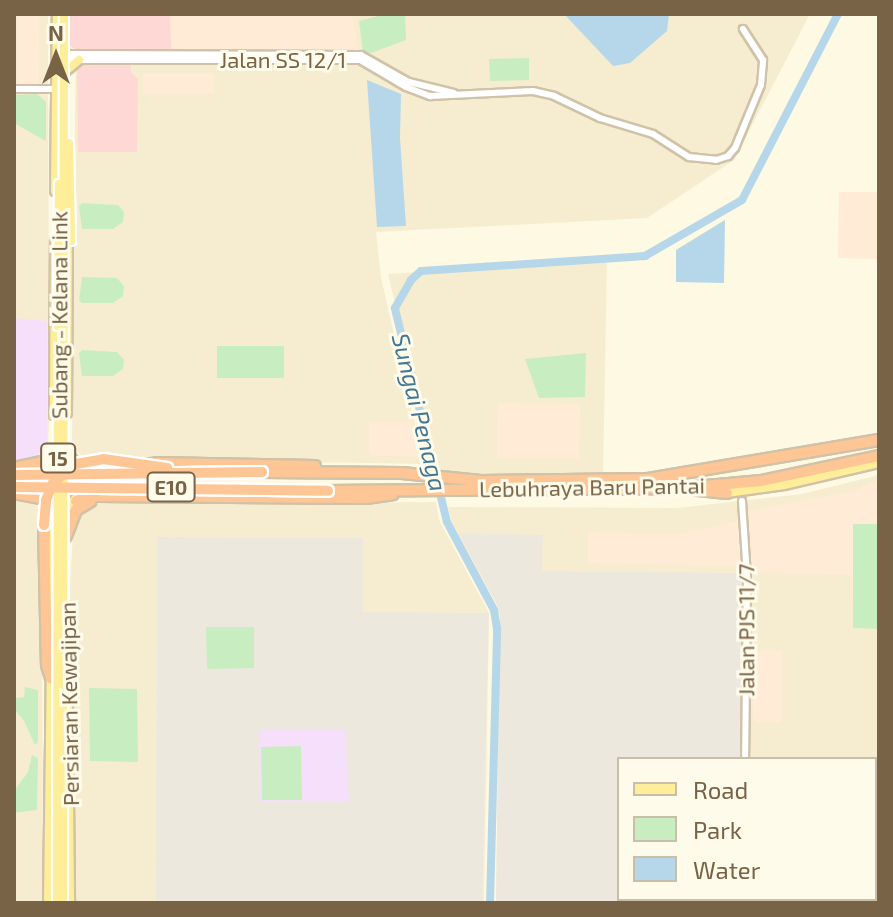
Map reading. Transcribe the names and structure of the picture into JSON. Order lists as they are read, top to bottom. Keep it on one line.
{"streets":{"highway":["E10","Lebuhraya Baru Pantai"],"main road":["Subang - Kelana Link","15","Persiaran Kewajipan"],"street":["Jalan SS 12/1","Jalan PJS 11/7"]},"crossings":[["Subang - Kelana Link","15"]],"water":["Sungai Penaga"],"legend":["Road","Park","Water"],"north":"top"}
